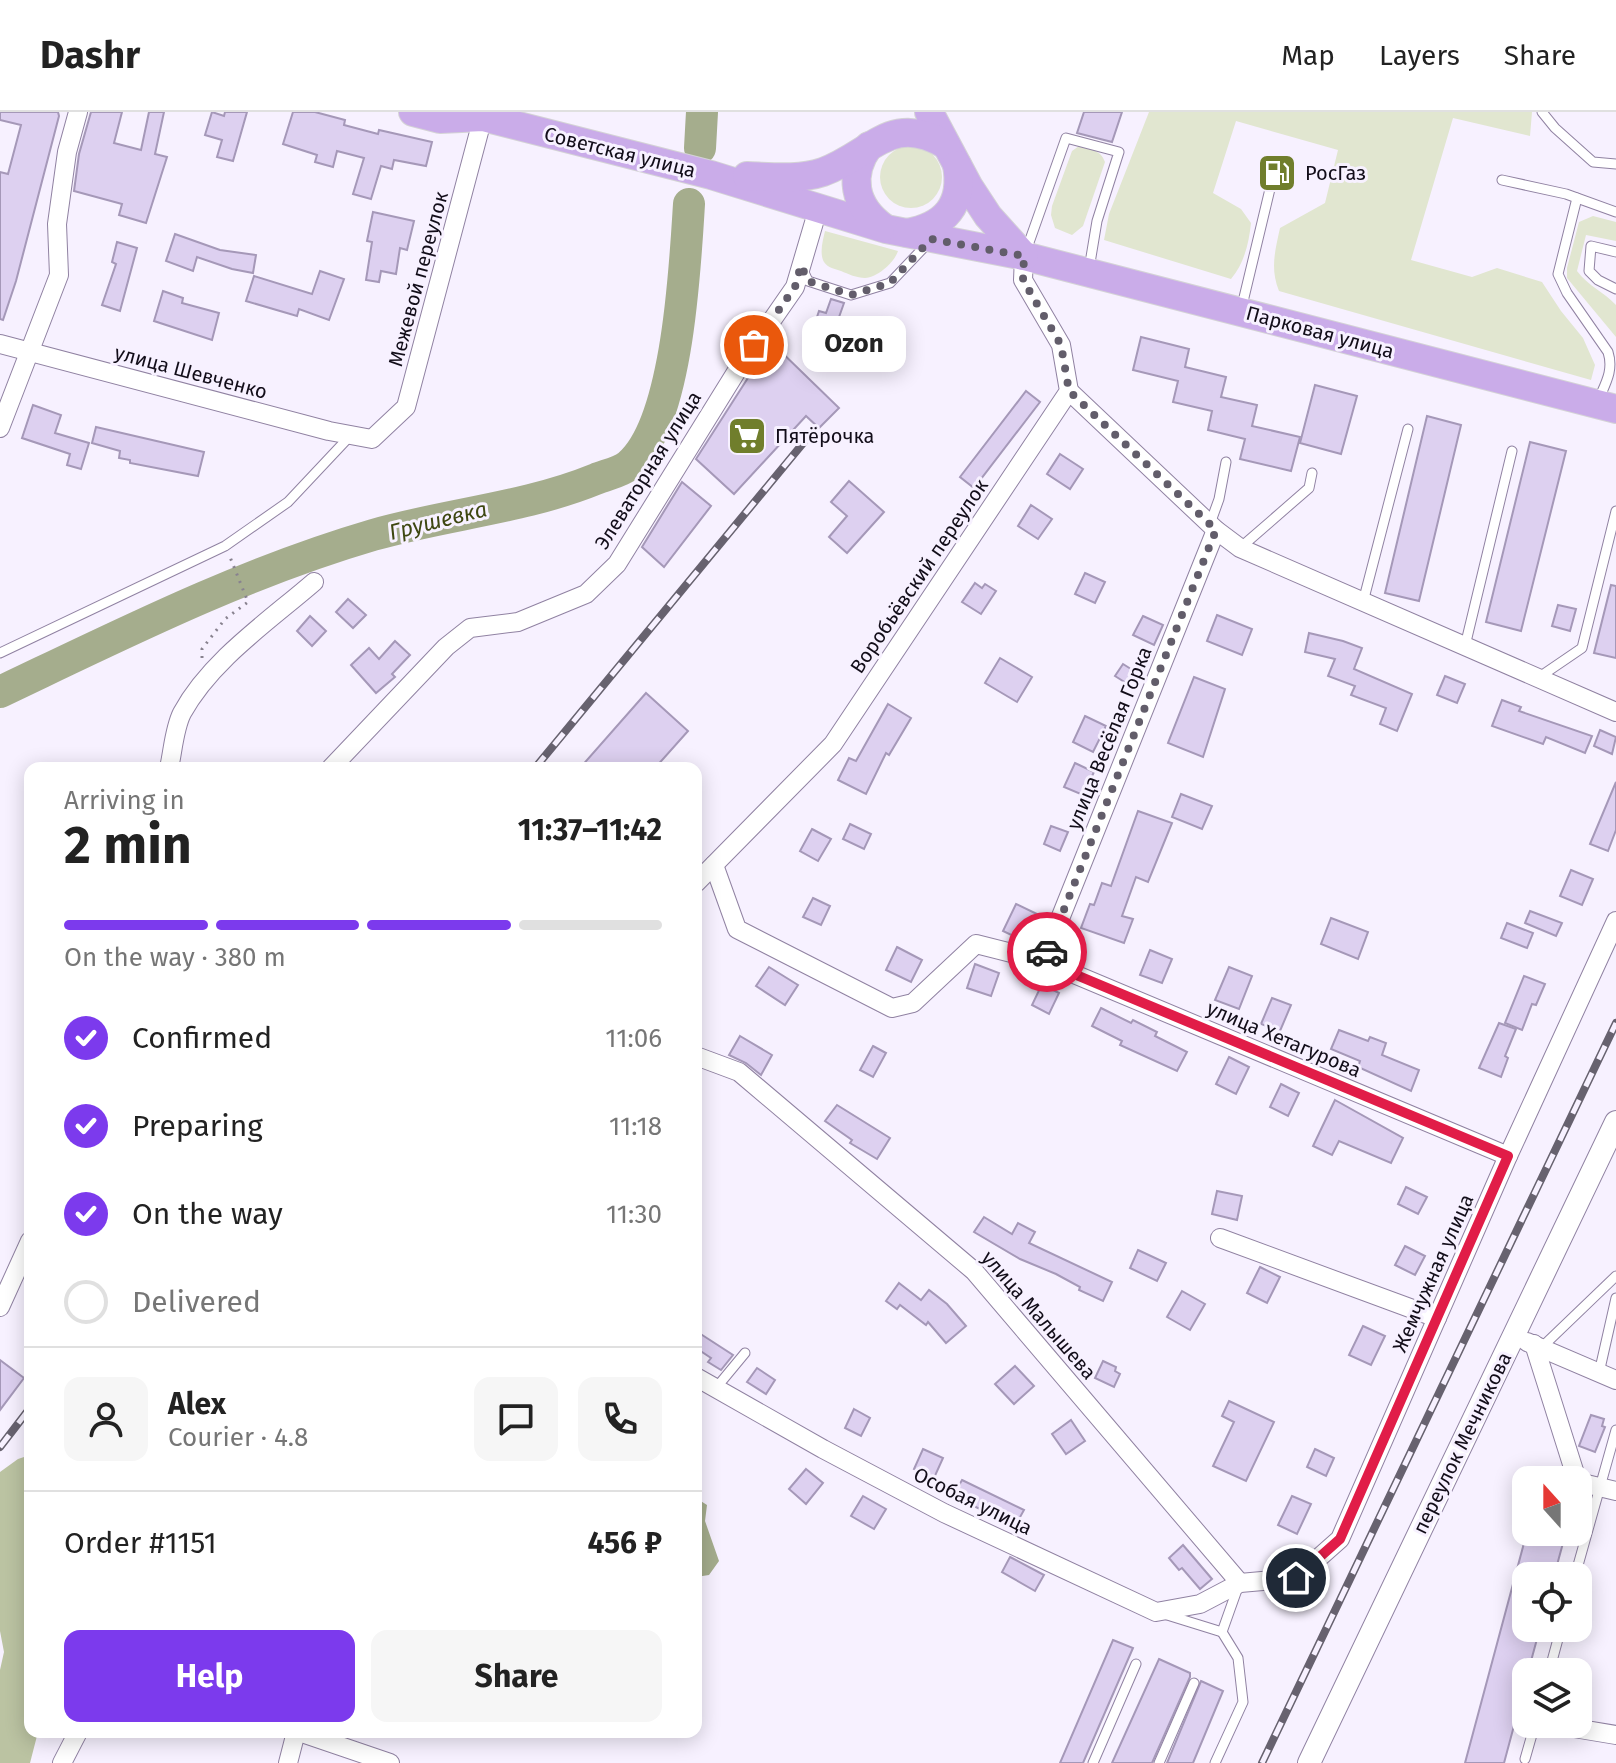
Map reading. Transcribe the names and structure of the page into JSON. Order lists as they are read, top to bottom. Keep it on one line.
{"streets":{"main road":["Советская улица","Парковая улица"],"street":["Межевой переулок","улица Шевченко","Элеваторная улица","Воробьёвский переулок","улица Весёлая Горка","улица Хетагурова","Жемчужная улица","улица Малышева","переулок Мечникова","Особая улица"]},"crossings":[["Советская улица","Межевой переулок"],["Советская улица","Парковая улица"],["Советская улица","Элеваторная улица"],["Межевой переулок","улица Шевченко"],["Воробьёвский переулок","улица Хетагурова"],["улица Весёлая Горка","улица Хетагурова"],["улица Хетагурова","Жемчужная улица"],["Жемчужная улица","улица Малышева"]],"water":["Грушевка"],"places":{"fuel station":["РосГаз"],"other":["Ozon"],"supermarket":["Пятёрочка"]},"north":"top","page":{"header":"Dashr","nav":["Map","Layers","Share"],"bubble":"Ozon","heading":["2 min","Arriving in","11:37–11:42"],"panel":["Alex","Courier · 4.8","Order #1151","456 ₽"],"bar":"On the way · 380 m","list":[["Confirmed","11:06"],["Preparing","11:18"],["On the way","11:30"],"Delivered"],"buttons":["Help","Share"]}}
